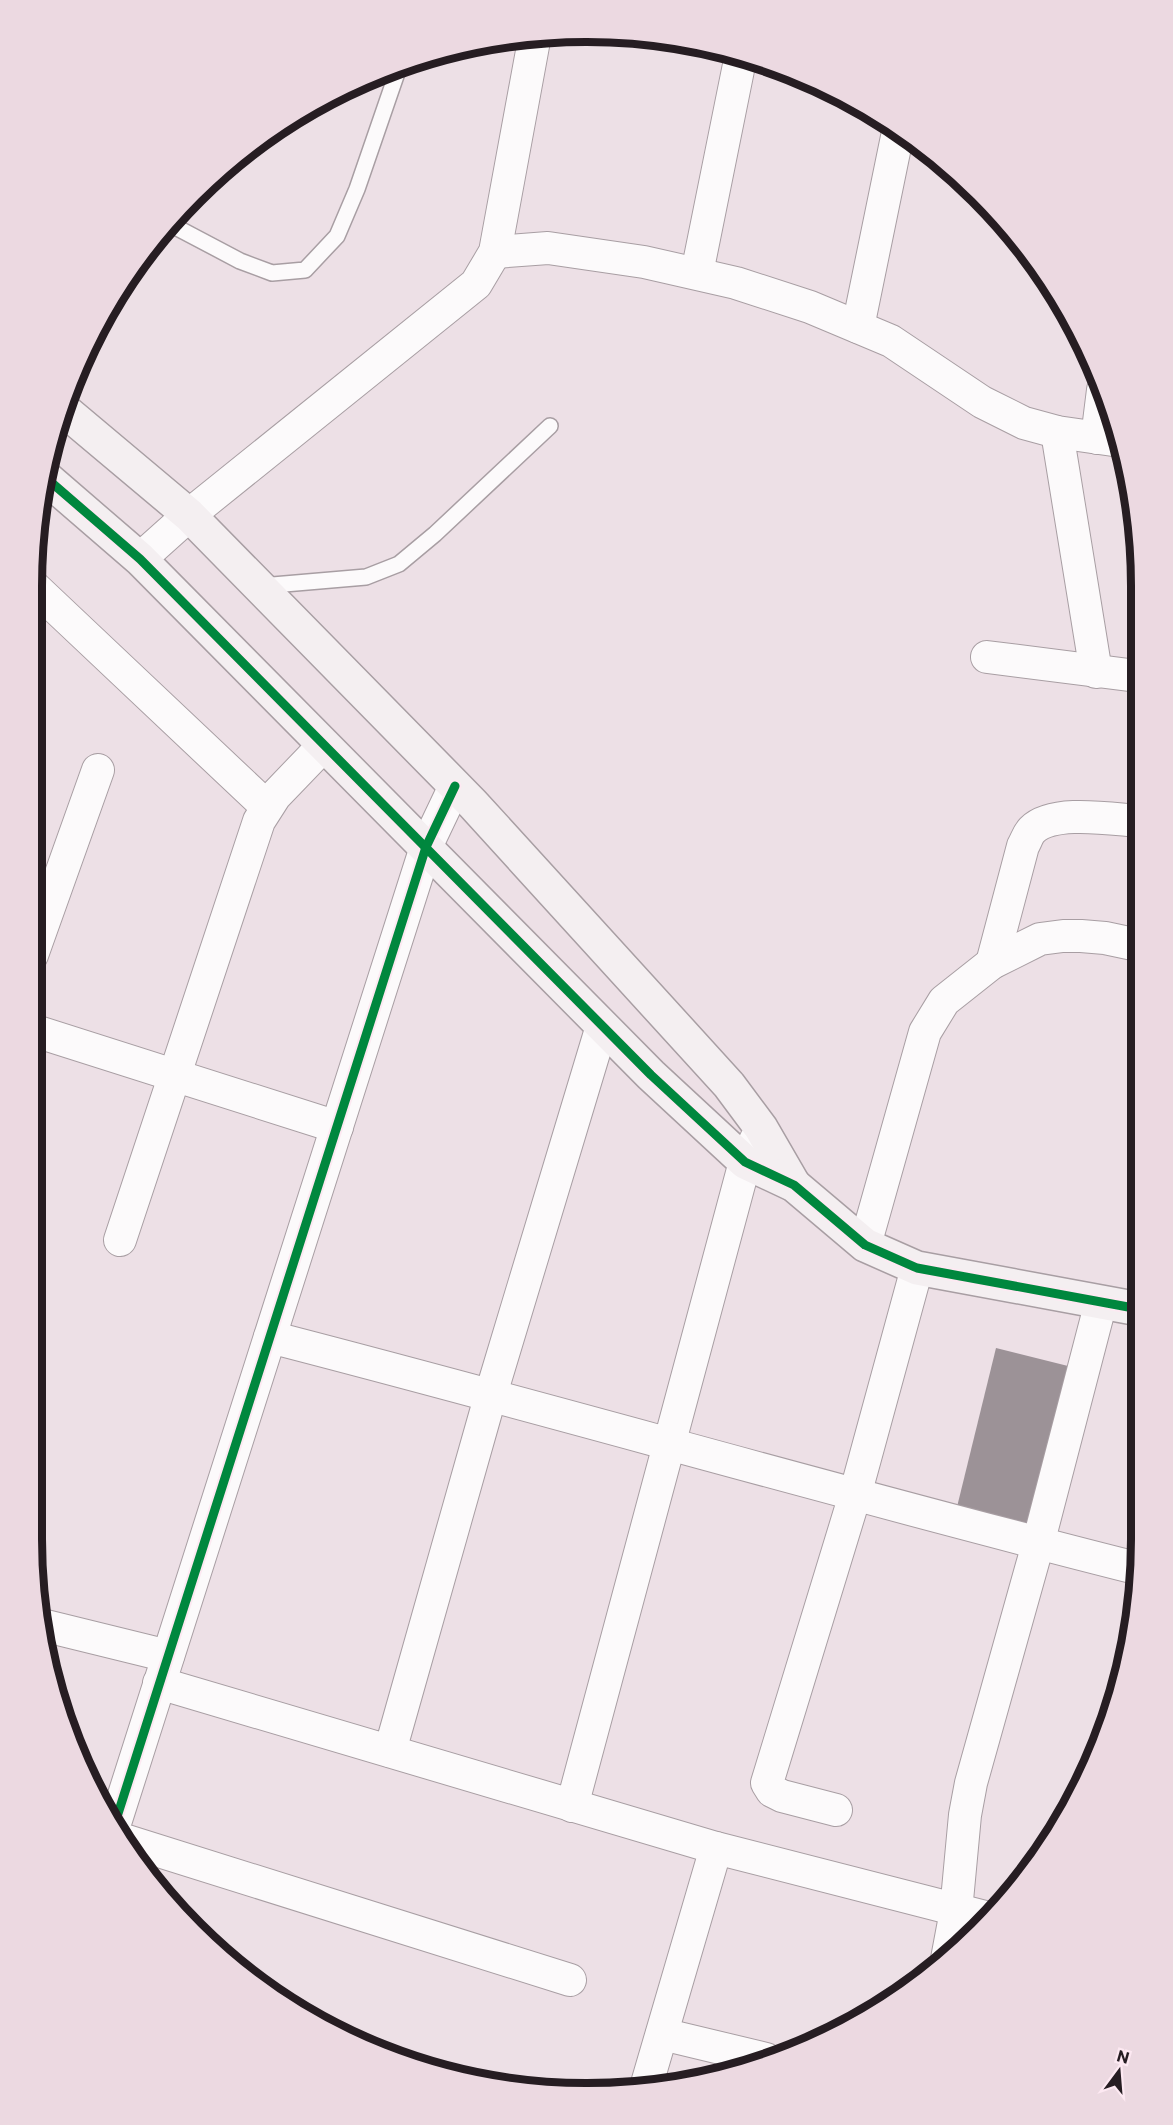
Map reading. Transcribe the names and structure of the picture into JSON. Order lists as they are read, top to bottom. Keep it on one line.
{"north":"top"}
